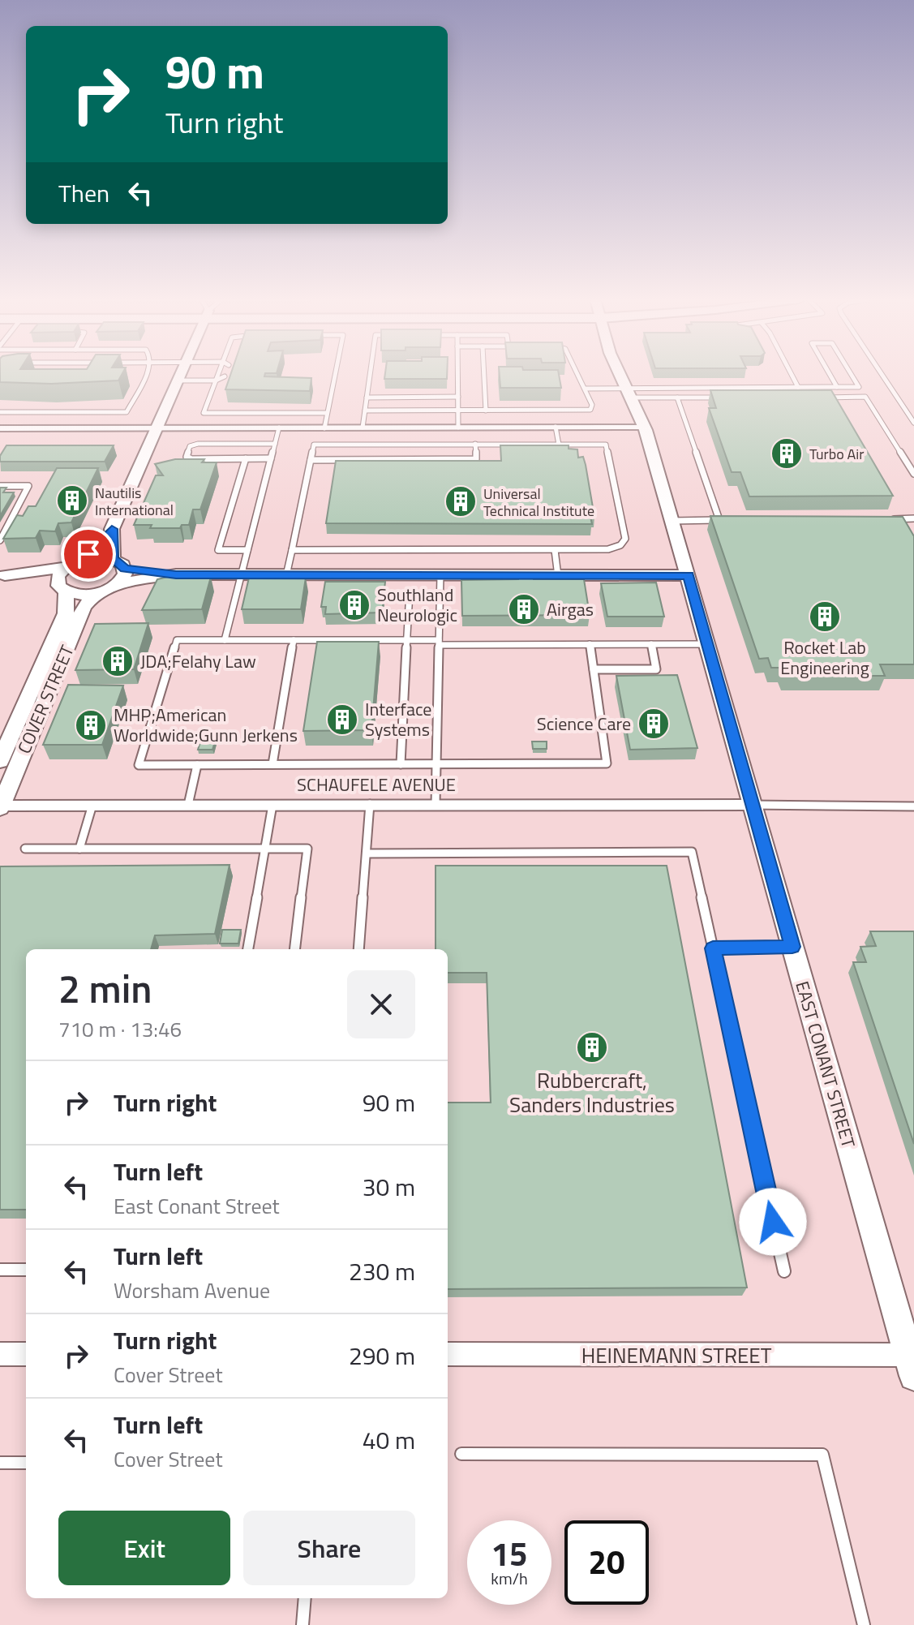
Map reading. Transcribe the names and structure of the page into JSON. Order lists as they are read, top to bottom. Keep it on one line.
{"streets":{"street":["COVER STREET","SCHAUFELE AVENUE","EAST CONANT STREET","HEINEMANN STREET"]},"crossings":[["COVER STREET","SCHAUFELE AVENUE"],["SCHAUFELE AVENUE","EAST CONANT STREET"],["EAST CONANT STREET","HEINEMANN STREET"]],"places":{"building":["Turbo Air","Nautilis International","Universal Technical Institute","Southland Neurologic","Airgas","Rocket Lab Engineering","JDA;Felahy Law","Interface Systems","Science Care","MHP;American Worldwide;Gunn Jerkens","Rubbercraft, Sanders Industries"]},"page":{"turn":["90 m","Turn right"],"then":"Then","heading":["2 min","710 m · 13:46"],"list":[{"name":"Turn right","value":"90 m"},{"name":"Turn left","note":"East Conant Street","value":"30 m"},{"name":"Turn left","note":"Worsham Avenue","value":"230 m"},{"name":"Turn right","note":"Cover Street","value":"290 m"},{"name":"Turn left","note":"Cover Street","value":"40 m"}],"buttons":["Exit","Share"],"speed":"15 km/h","limit":"20"}}
